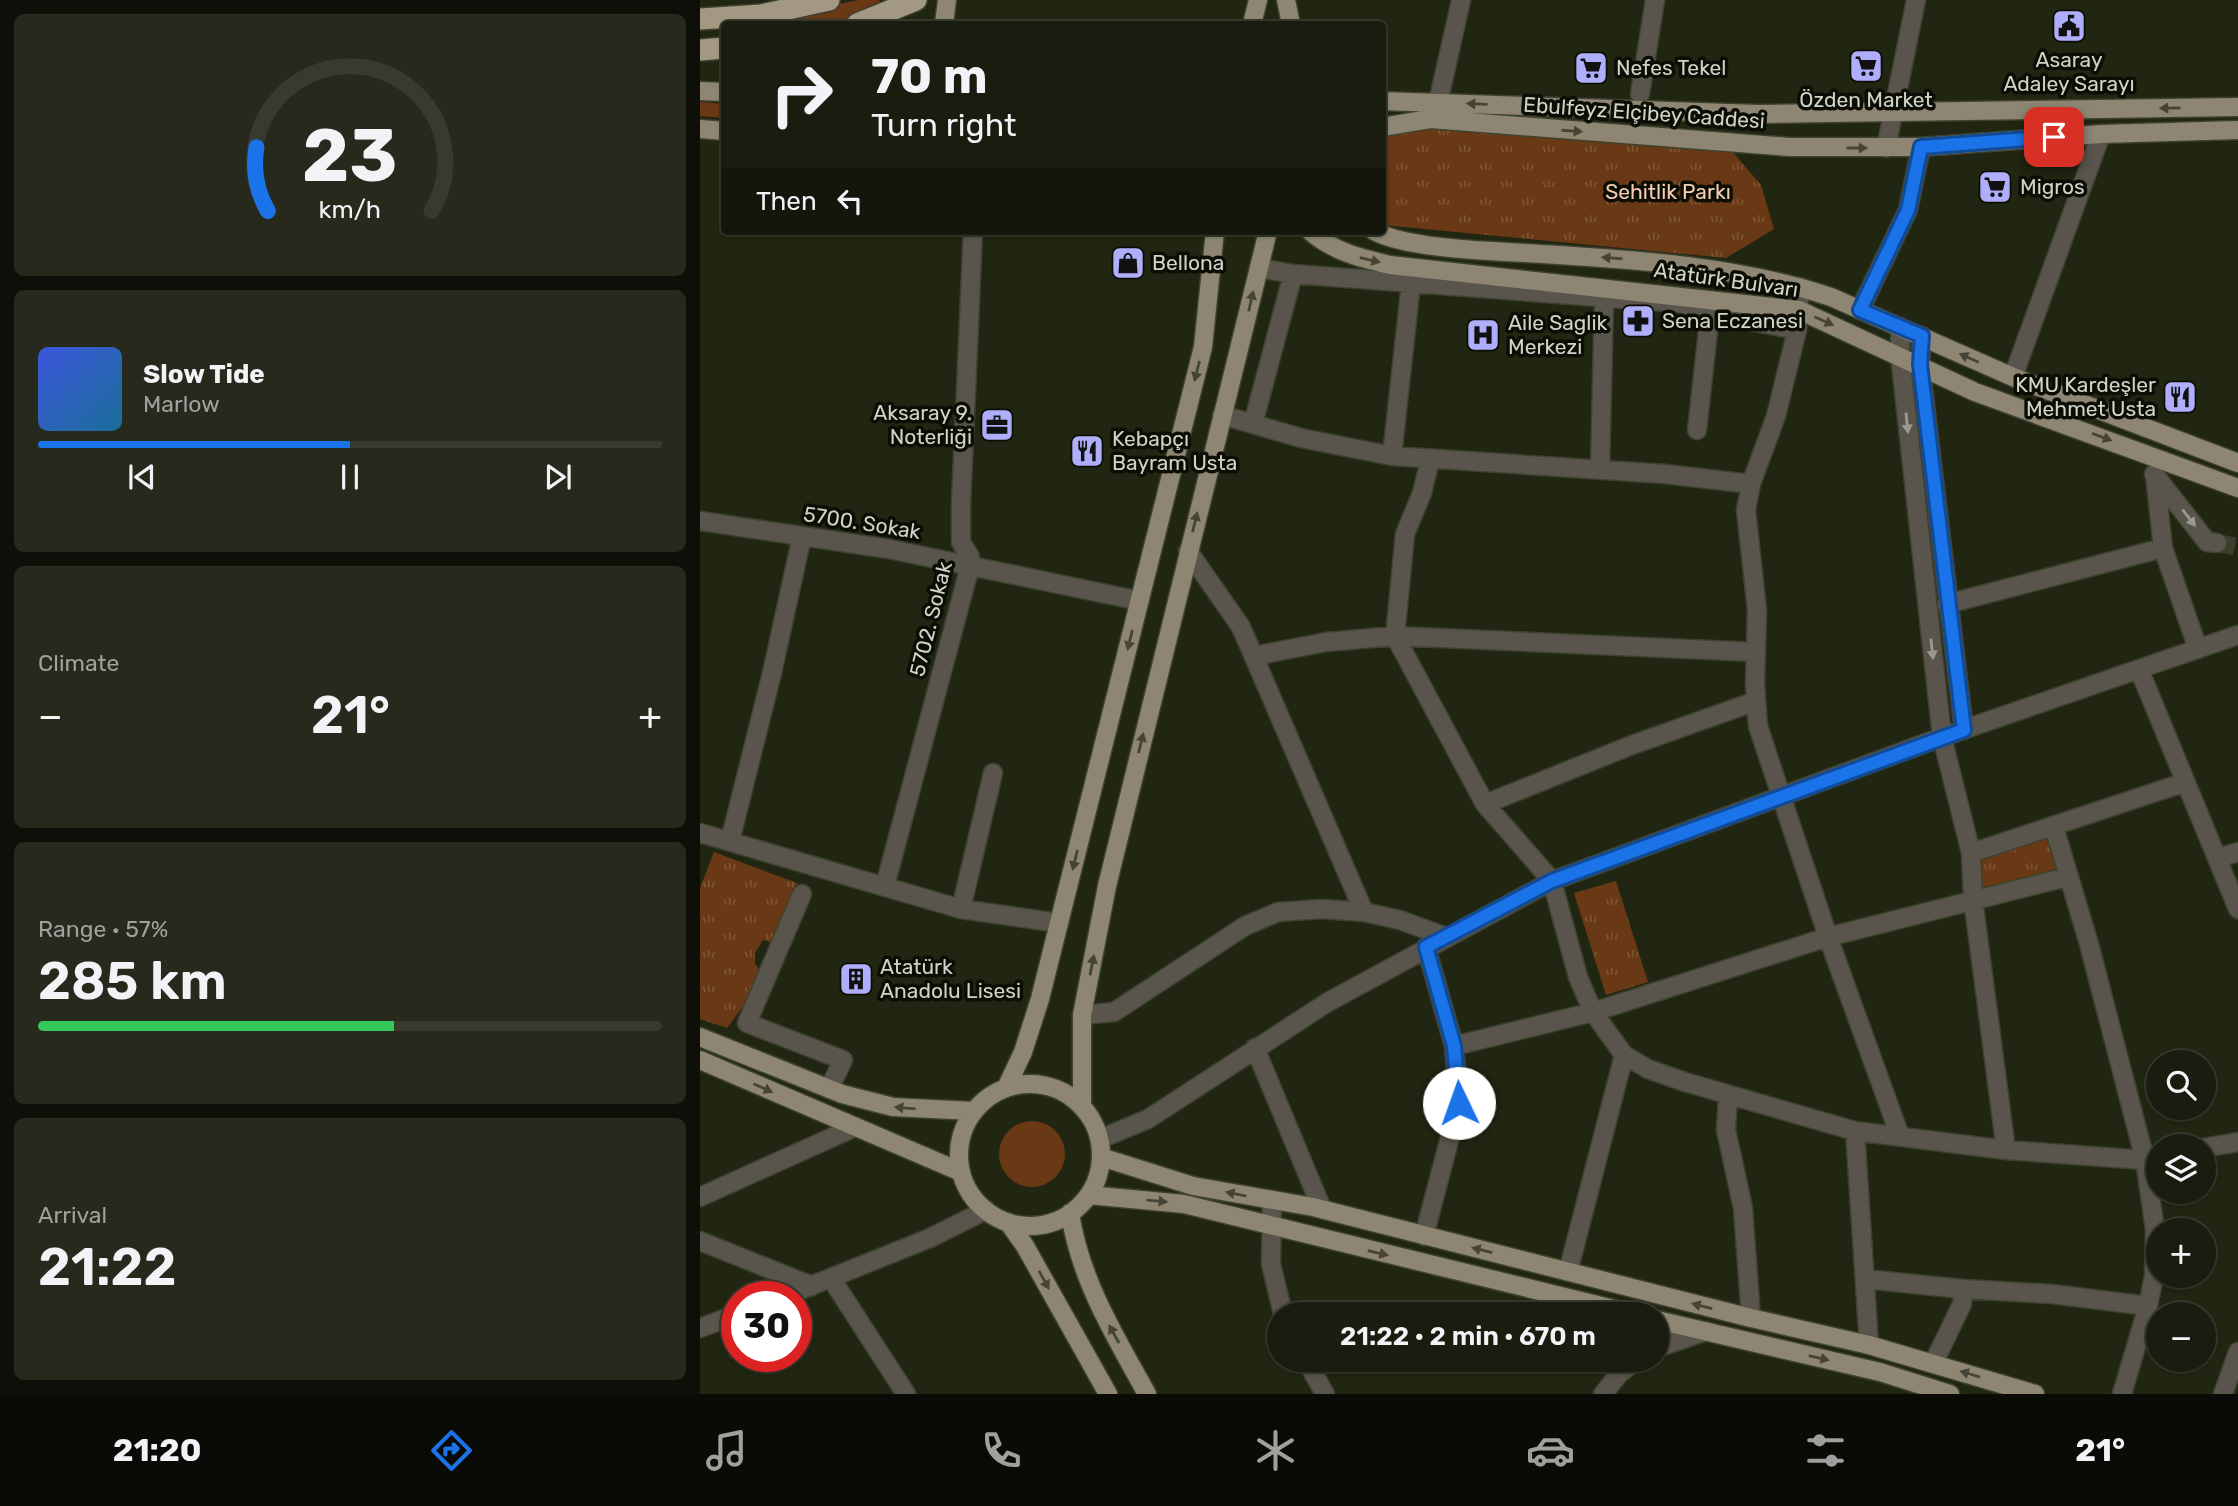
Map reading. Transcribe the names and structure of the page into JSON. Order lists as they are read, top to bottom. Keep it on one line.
{"streets":{"main road":["Ebulfeyz Elçibey Caddesi","Atatürk Bulvarı"],"street":["5700. Sokak","5702. Sokak"]},"crossings":[["5700. Sokak","5702. Sokak"]],"parks":["Sehitlik Parkı"],"places":{"public building":["Asaray Adaley Sarayı"],"supermarket":["Özden Market","Nefes Tekel","Migros"],"shop":["Bellona"],"pharmacy":["Sena Eczanesi"],"hospital":["Aile Saglik Merkezi"],"restaurant":["KMU Kardeşler Mehmet Usta","Kebapçı Bayram Usta"],"office":["Aksaray 9. Noterliği"],"building":["Atatürk Anadolu Lisesi"]},"page":{"turn":["70 m","Turn right"],"then":"Then","song":["Slow Tide","Marlow"],"tile":["Climate",["Range · 57%","285 km"],["Arrival","21:22"]],"heat":["−","21°","+"],"map_buttons":["+","−"],"limit":"30","trip":"21:22 · 2 min · 670 m","tabs":["21:20","21°"],"gauge":["23","km/h"]}}
